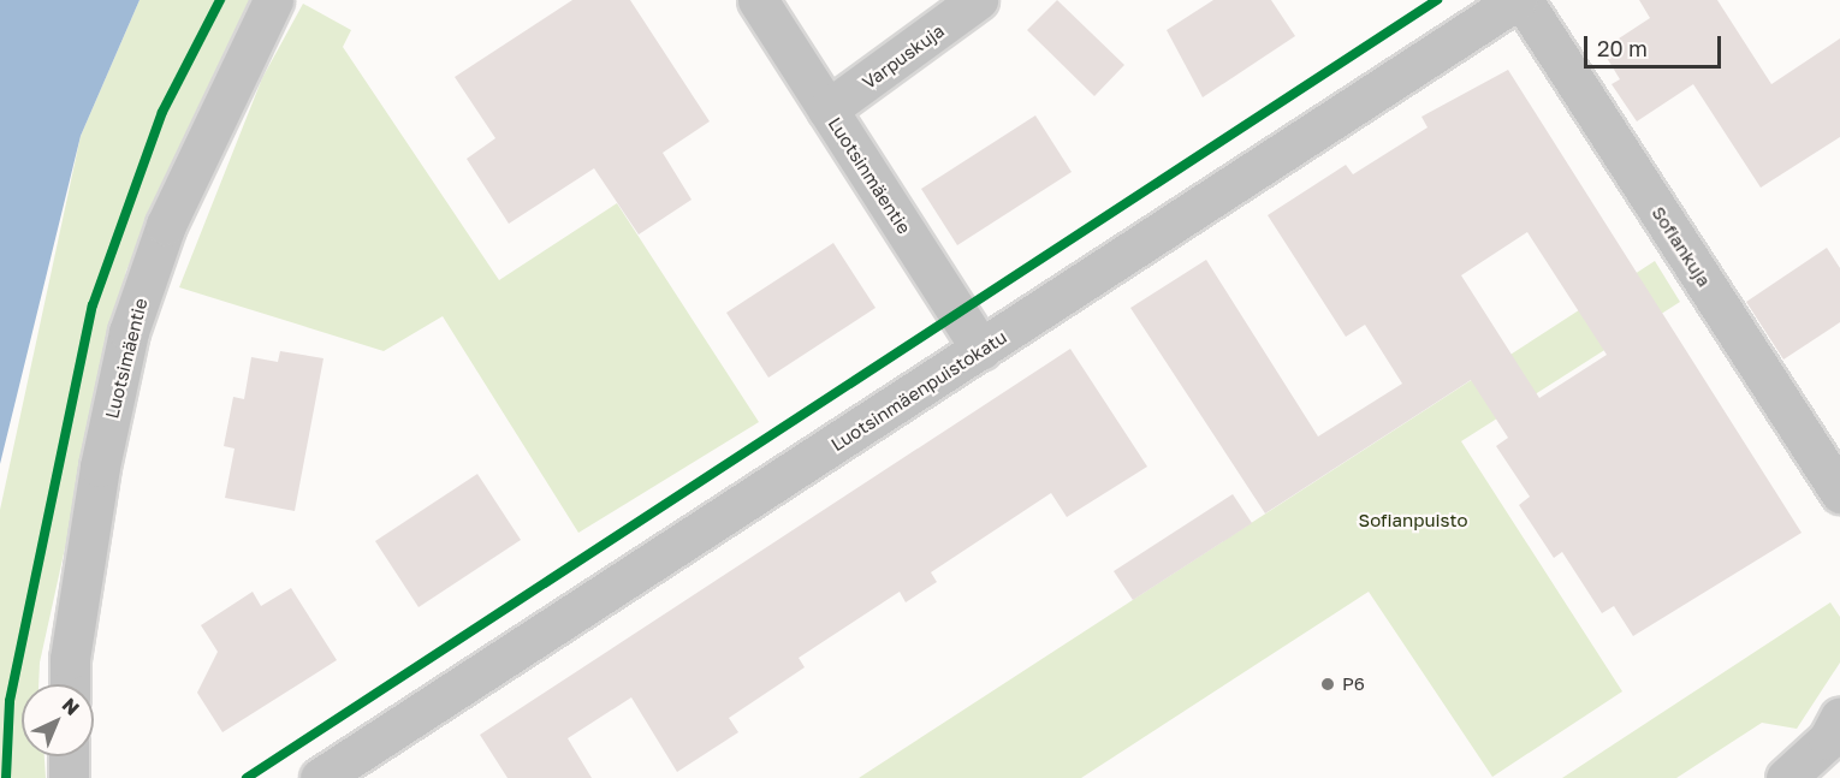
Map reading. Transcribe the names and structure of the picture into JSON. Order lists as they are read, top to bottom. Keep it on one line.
{"streets":{"street":["Varpuskuja","Luotsinmäentie","Sofiankuja","Luotsimäentie","Luotsinmäenpuistokatu"]},"crossings":[["Varpuskuja","Luotsinmäentie"],["Luotsinmäentie","Luotsinmäenpuistokatu"]],"parks":["Sofianpuisto"],"places":["P6"],"scale_bar":"20 m","north":"top right"}
